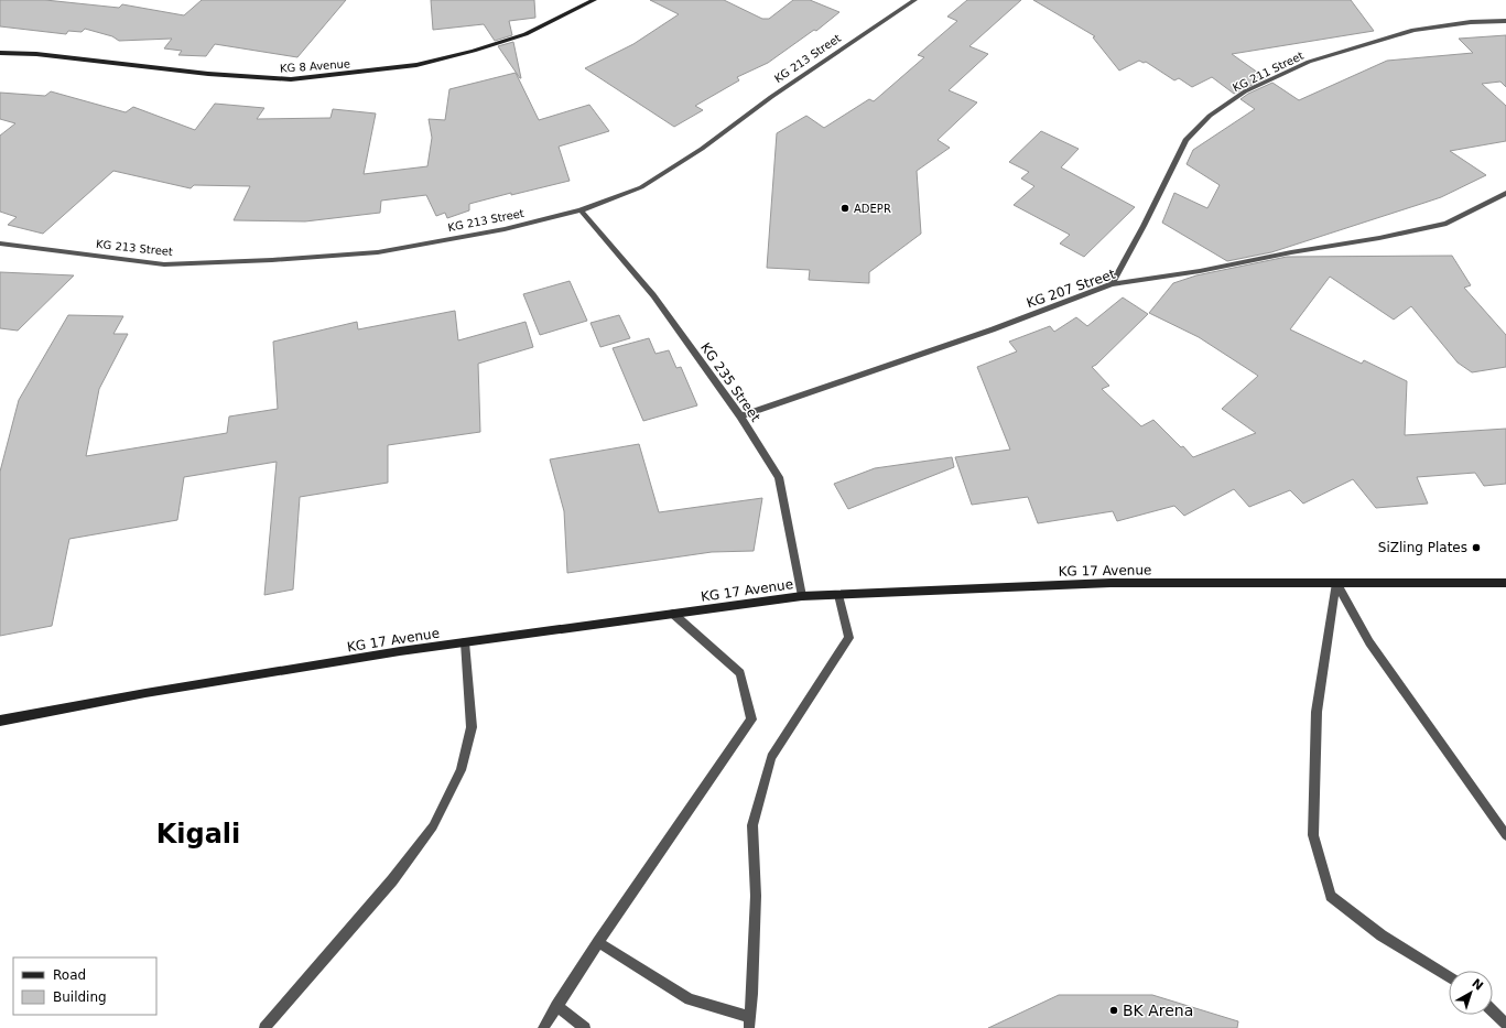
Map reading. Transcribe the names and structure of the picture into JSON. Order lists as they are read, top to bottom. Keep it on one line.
{"streets":{"street":["KG 213 Street","KG 8 Avenue","KG 211 Street","KG 207 Street","KG 235 Street","KG 17 Avenue"]},"crossings":[["KG 213 Street","KG 235 Street"],["KG 211 Street","KG 207 Street"],["KG 207 Street","KG 235 Street"],["KG 235 Street","KG 17 Avenue"]],"districts":["Kigali"],"places":["ADEPR","SiZling Plates","BK Arena"],"legend":["Road","Building"],"north":"top right"}
